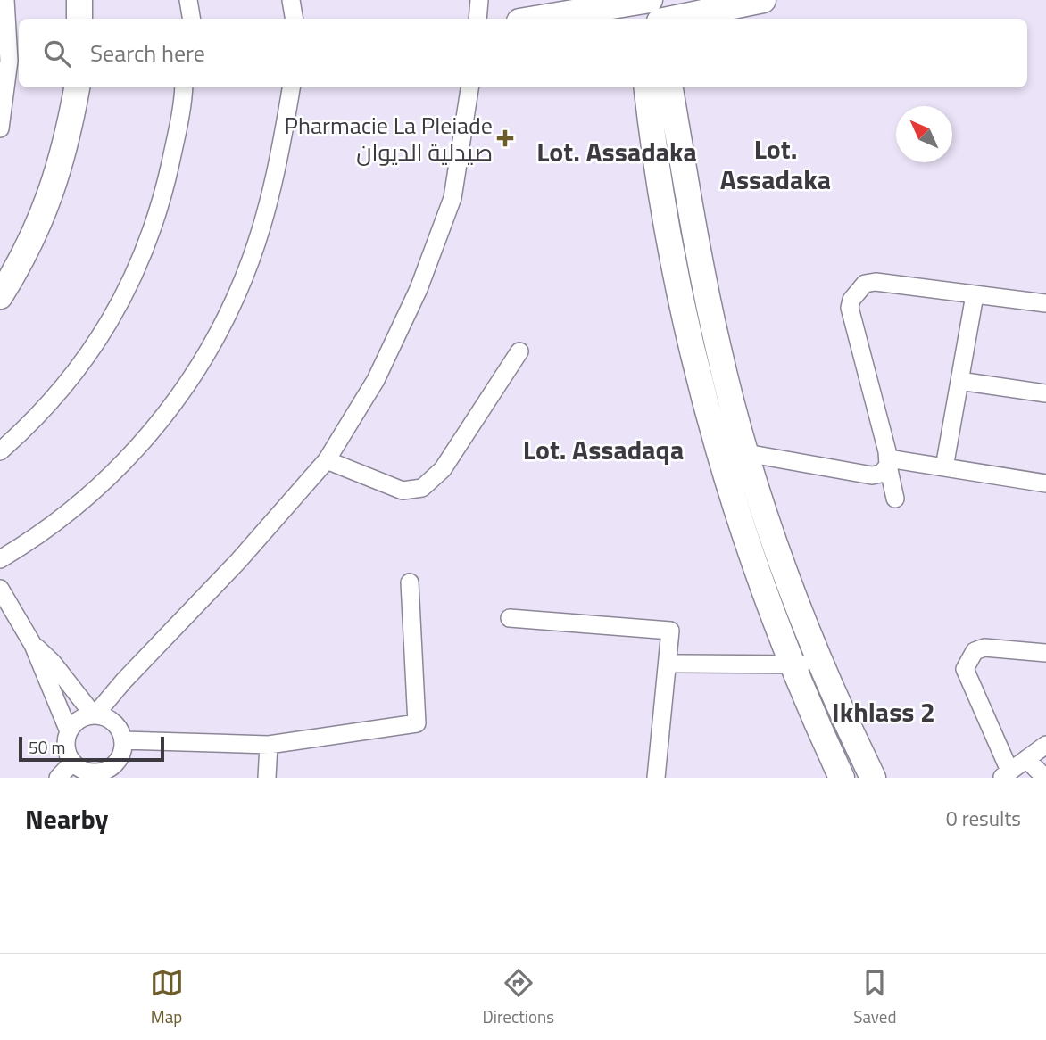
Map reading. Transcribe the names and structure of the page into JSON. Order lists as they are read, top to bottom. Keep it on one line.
{"districts":["Lot. Assadaka","Lot. Assadaka","Lot. Assadaqa","Ikhlass 2"],"places":{"health":["Pharmacie La Pleiade صيدلية الديوان"]},"scale_bar":"50 m","north":"top left","page":{"search":"Search here","scale":"50 m","heading":["Nearby","0 results"],"nav":["Map","Directions","Saved"]}}
